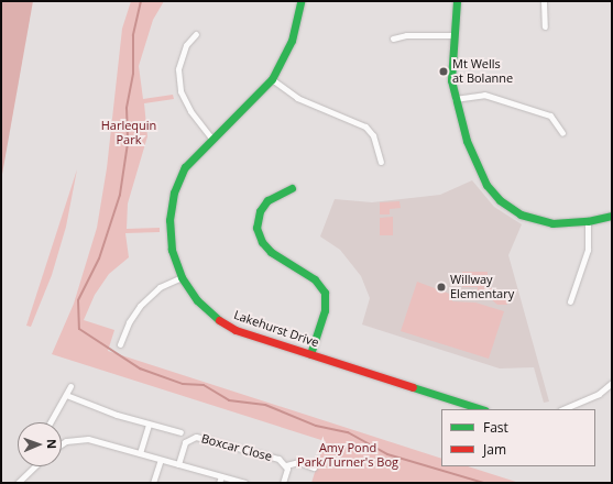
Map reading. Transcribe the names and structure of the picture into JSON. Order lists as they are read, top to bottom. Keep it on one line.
{"streets":{"street":["Lakehurst Drive","Boxcar Close"]},"parks":["Harlequin Park","Amy Pond Park/Turner's Bog"],"places":["Mt Wells at Bolanne","Willway Elementary"],"legend":["Fast","Jam"],"north":"right"}
